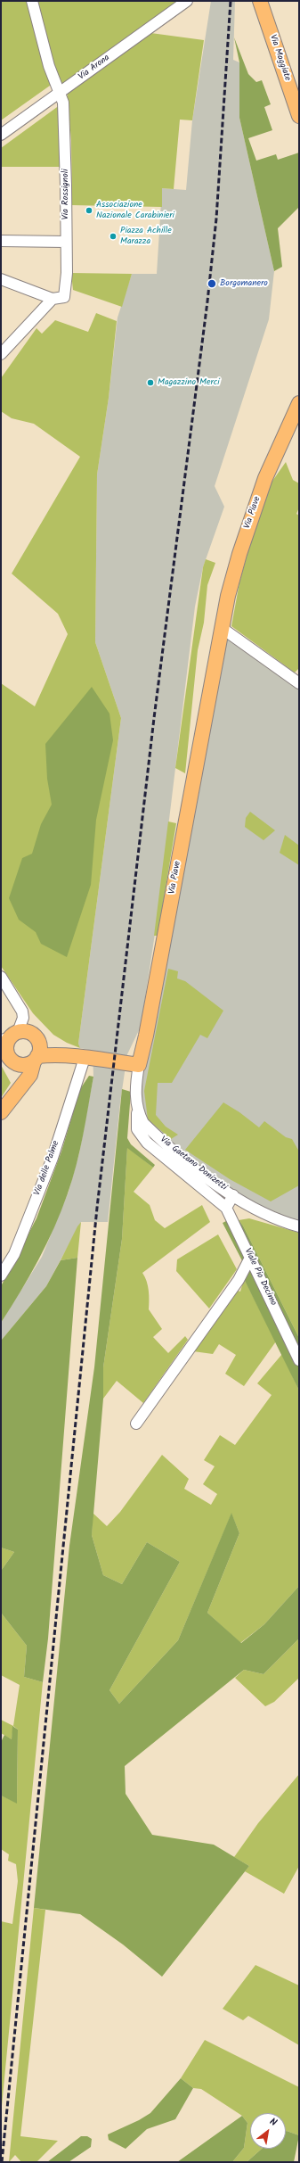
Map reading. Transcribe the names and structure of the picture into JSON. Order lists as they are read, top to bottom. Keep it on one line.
{"streets":{"main road":["Via Maggiate","Via Piave"],"street":["Via Arona","Via Rossignoli","Via Gaetano Donizetti","Via delle Palme","Viale Pio Decimo"]},"crossings":[["Via Arona","Via Rossignoli"],["Via Piave","Via Gaetano Donizetti"]],"places":["Associazione Nazionale Carabinieri","Piazza Achille Marazza","Borgomanero","Magazzino Merci"],"north":"top right"}
